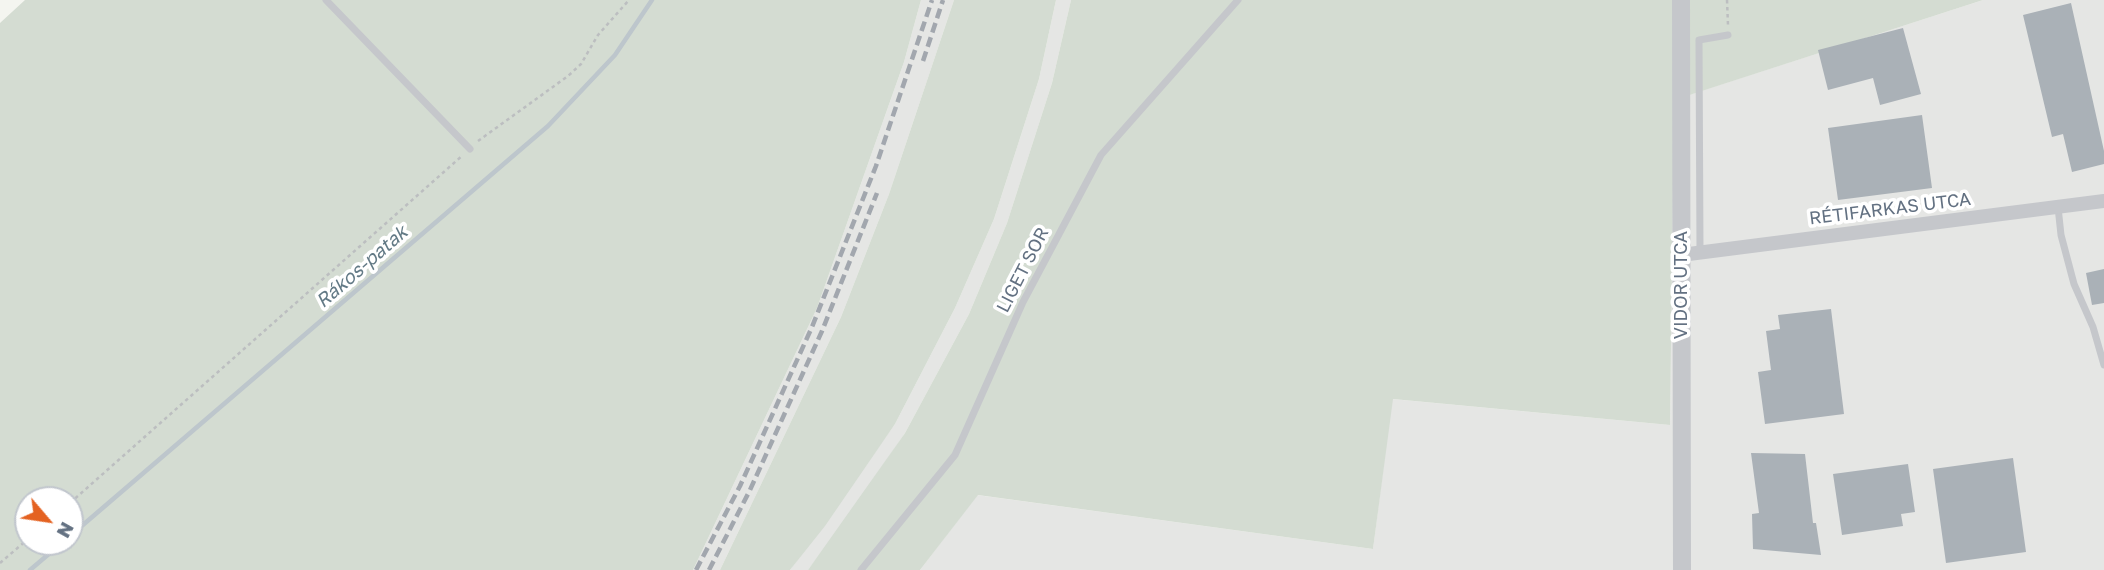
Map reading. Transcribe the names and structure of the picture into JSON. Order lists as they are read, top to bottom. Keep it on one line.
{"streets":{"street":["RÉTIFARKAS UTCA","VIDOR UTCA"],"lane":["LIGET SOR"]},"crossings":[["RÉTIFARKAS UTCA","VIDOR UTCA"]],"water":["Rákos-patak"],"north":"bottom right"}
